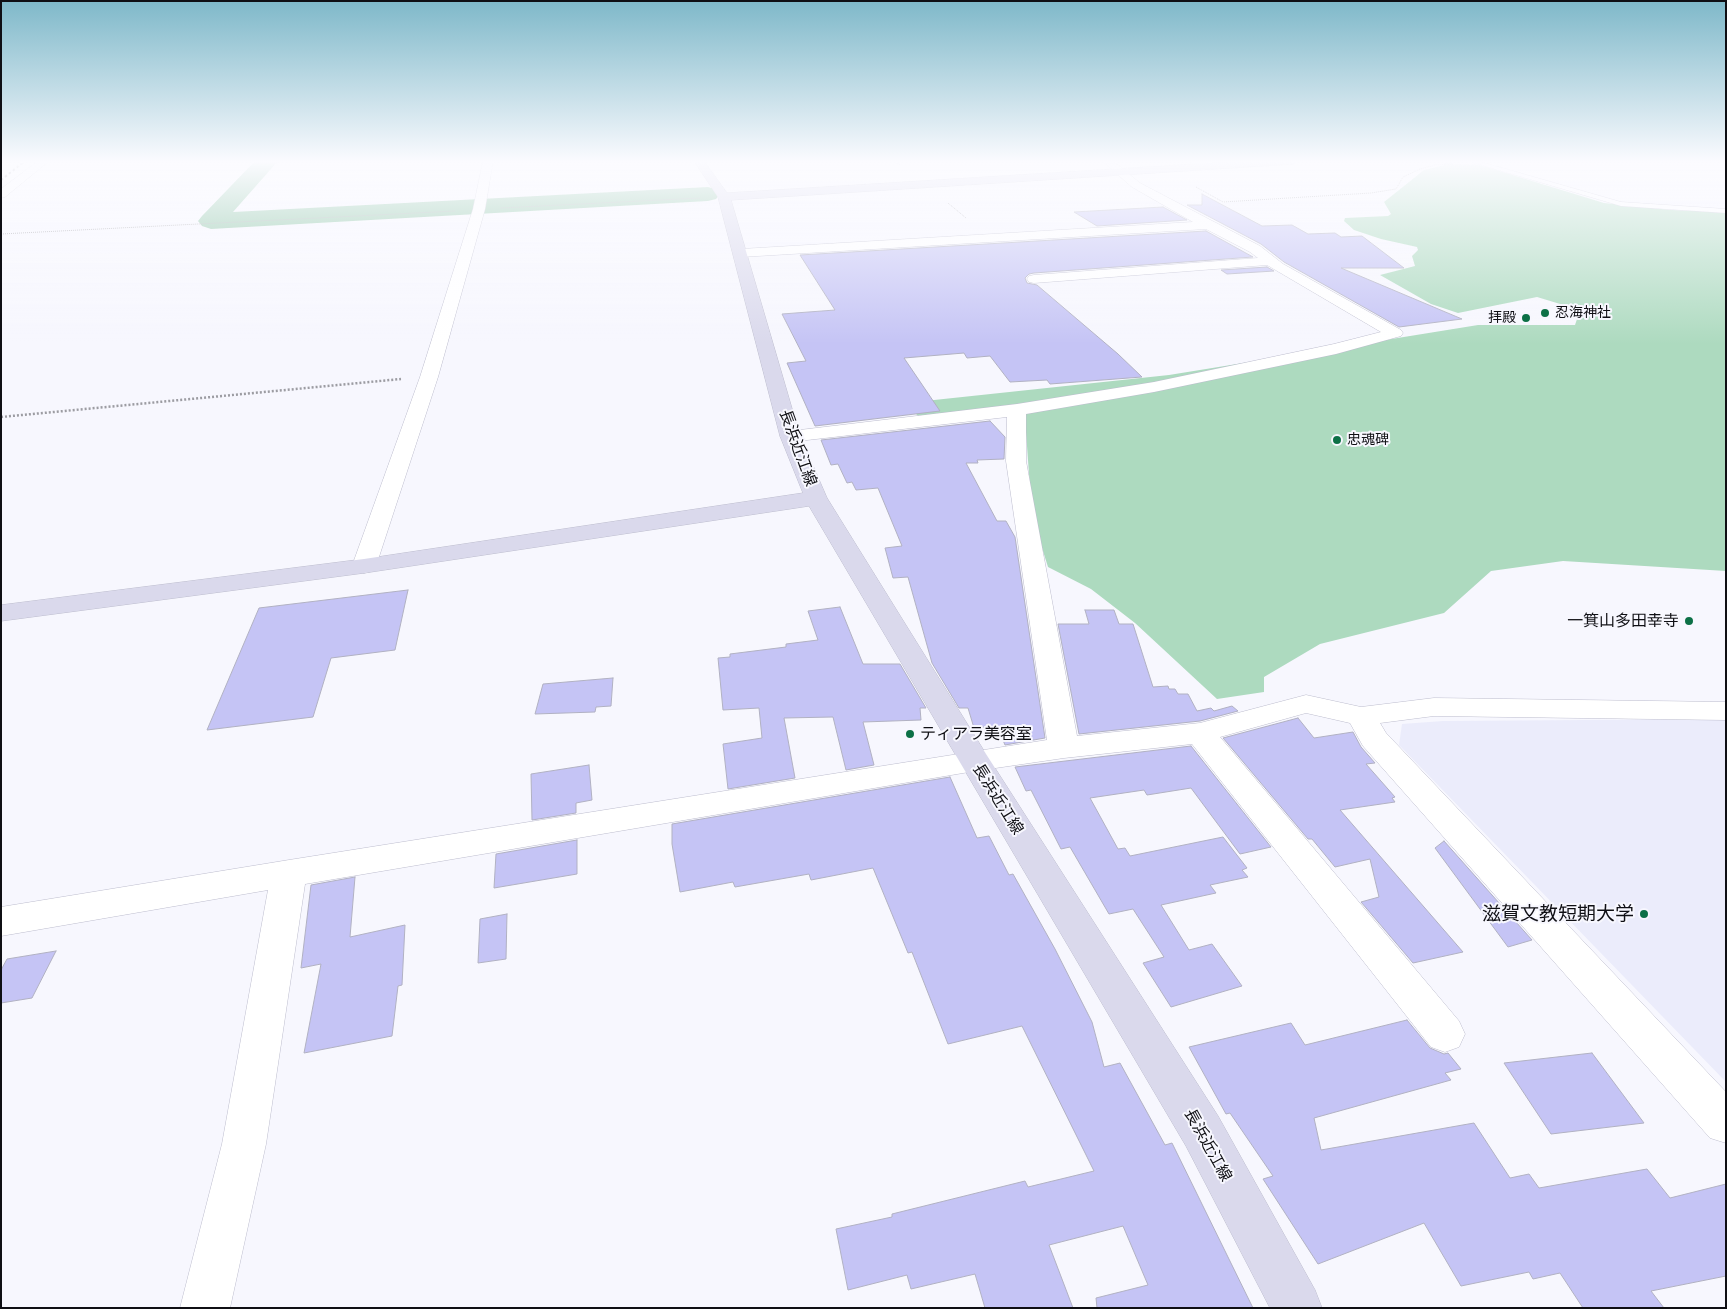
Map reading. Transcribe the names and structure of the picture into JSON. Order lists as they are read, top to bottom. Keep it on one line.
{"streets":{"main road":["長浜近江線"]},"places":["忍海神社","拝殿","忠魂碑","一箕山多田幸寺","ティアラ美容室","滋賀文教短期大学"]}
